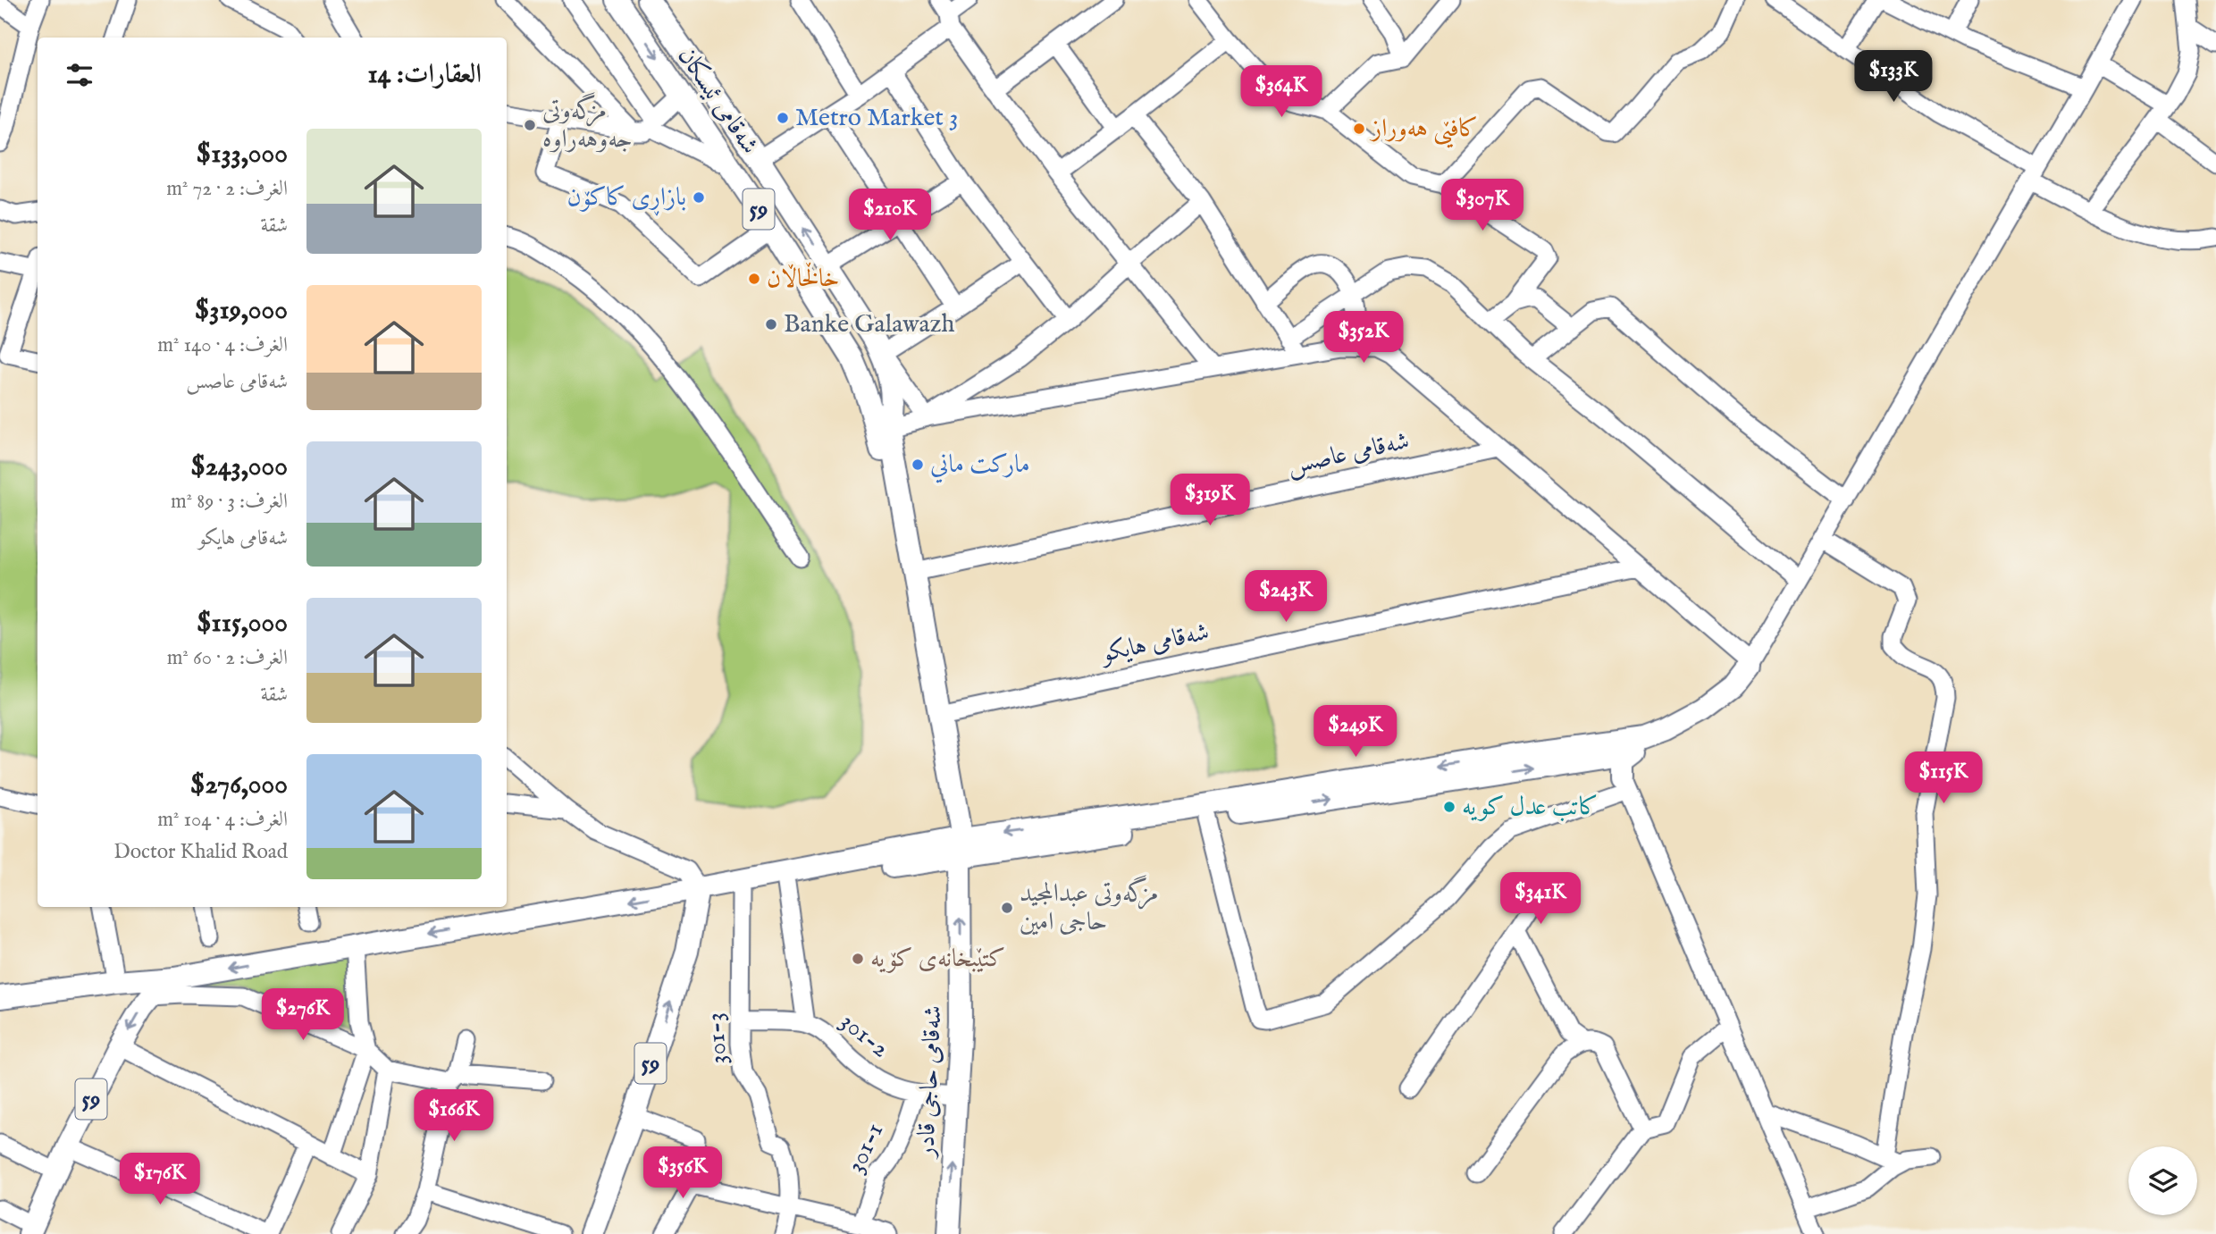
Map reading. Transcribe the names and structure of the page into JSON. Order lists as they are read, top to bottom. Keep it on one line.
{"streets":{"main road":["شەقامی ئیسکان","59","شەقامی حاجی قادر"],"street":["شه‌قامی عاصس","شه‌قامی هایكو","301-2","301-3","301-1"]},"crossings":[["شەقامی ئیسکان","59"],["59","شه‌قامی عاصس"],["59","شه‌قامی هایكو"],["59","301-3"],["59","شەقامی حاجی قادر"],["301-2","301-3"],["301-2","شەقامی حاجی قادر"],["301-2","301-1"]],"one_way":["شەقامی حاجی قادر"],"places":["Metro Market 3","مزگه‌وتی جه‌وهه‌راوه","کافێی هەوراز","بازاڕی کاکۆن","خاڵخاڵان","Banke Galawazh","مارکت ماني","كاتب عدل كويه","مزگه‌وتی عبدالمجید حاجی امین","كتێبخانه‌ی كۆیه‌"],"page":{"heading":"العقارات: 14","price":["$133K","$364K","$307K","$210K","$352K","$319K","$243K","$249K","$115K","$341K","$276K","$166K","$356K","$176K"],"list":[{"name":"$133,000","note":"الغرف: 2 · 72 m² · شقة"},{"name":"$319,000","note":"الغرف: 4 · 140 m² · شه‌قامی عاصس"},{"name":"$243,000","note":"الغرف: 3 · 89 m² · شه‌قامی هایكو"},{"name":"$115,000","note":"الغرف: 2 · 60 m² · شقة"},{"name":"$276,000","note":"الغرف: 4 · 104 m² · Doctor Khalid Road"}]}}
